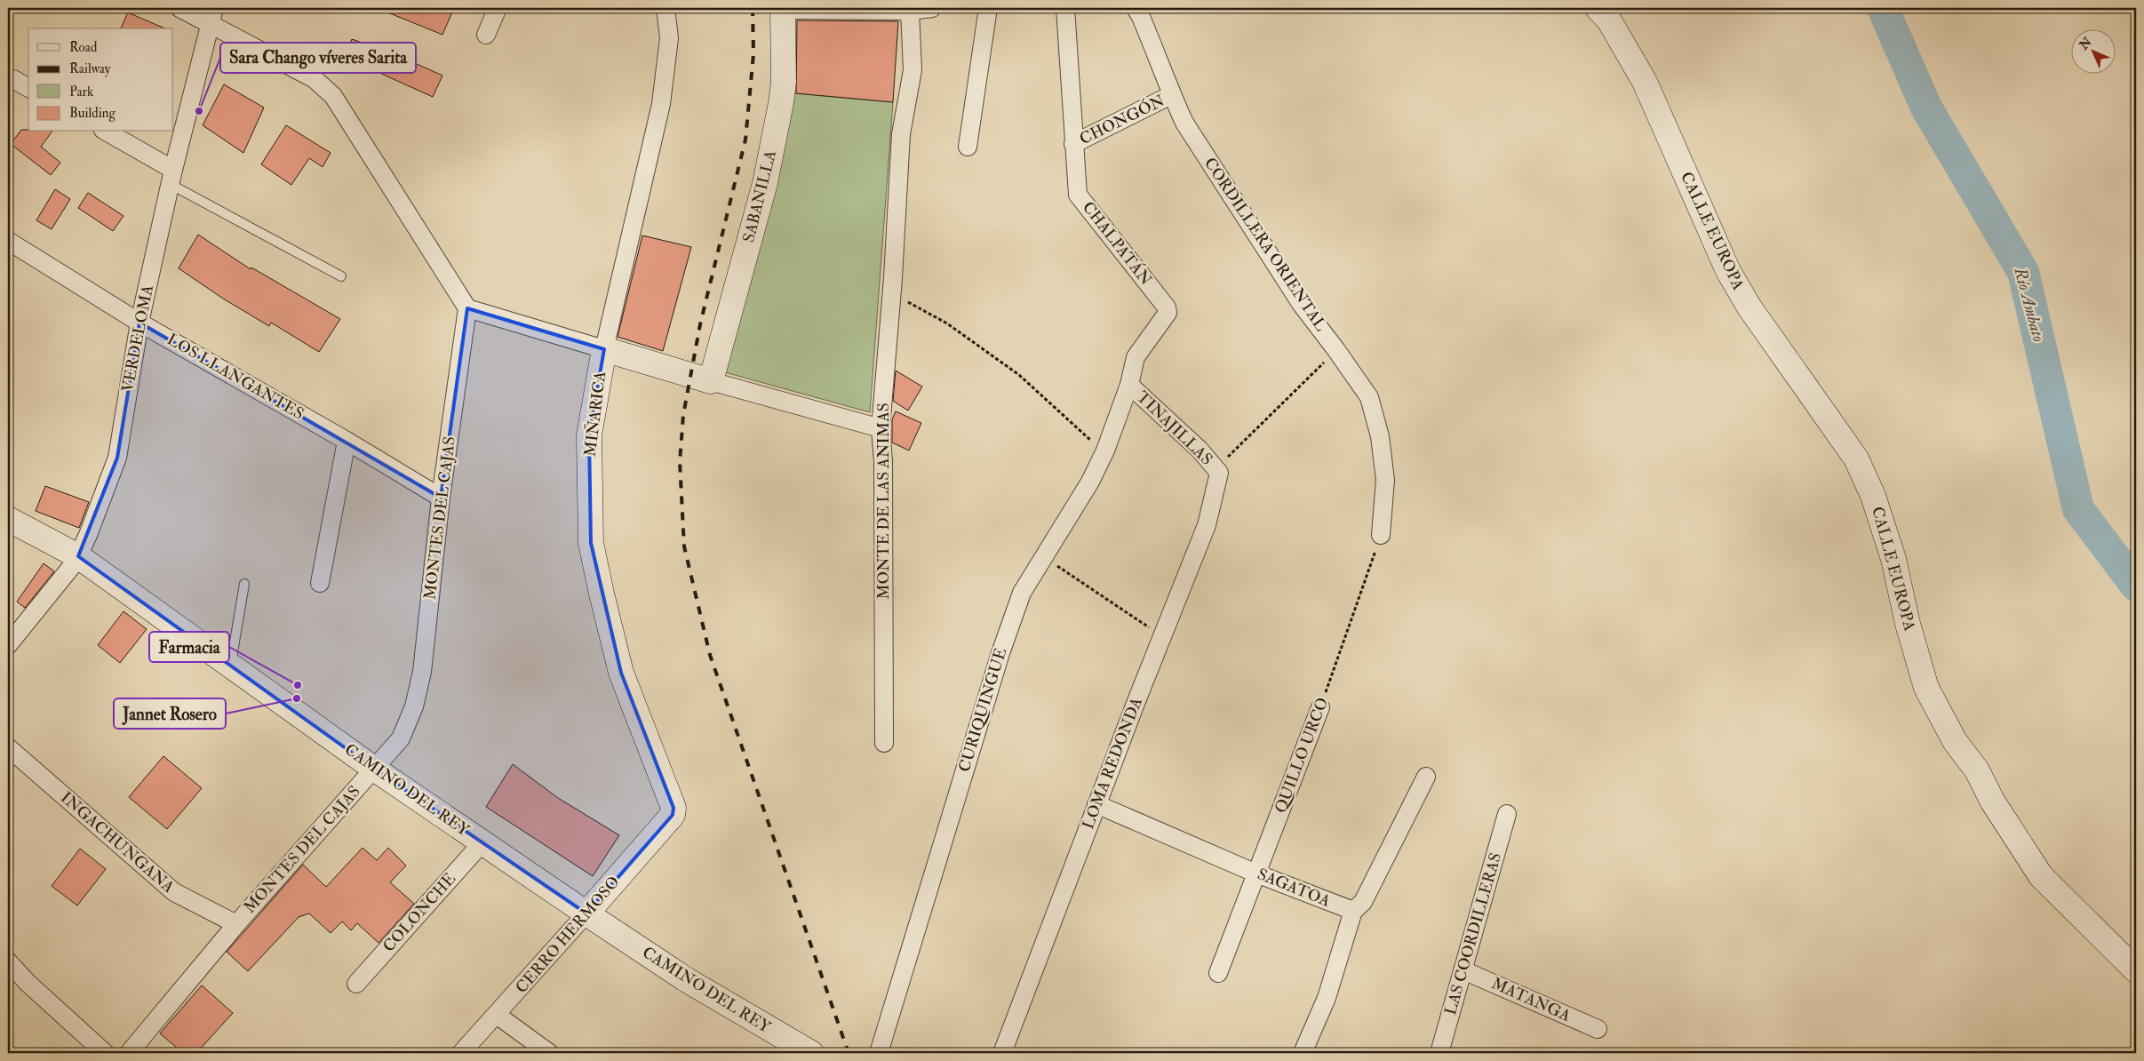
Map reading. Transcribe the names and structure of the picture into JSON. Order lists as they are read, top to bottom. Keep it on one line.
{"streets":{"street":["CHONGÓN","SABANILLA","CALLE EUROPA","CHALPATÁN","CORDILLERA ORIENTAL","VERDELOMA","LOS LLANGANTES","MIÑARICA","TINAJILLAS","MONTE DE LAS ANIMAS","MONTES DEL CAJAS","CURIQUINGUE","QUILLO URCO","LOMA REDONDA","CAMINO DEL REY","INGACHUNGANA","SAGATOA","COLONCHE","LAS COORDILLERAS","CERRO HERMOSO","MATANGA"]},"crossings":[["CHONGÓN","CHALPATÁN"],["CHONGÓN","CORDILLERA ORIENTAL"],["CHALPATÁN","TINAJILLAS"],["CHALPATÁN","CURIQUINGUE"],["CORDILLERA ORIENTAL","QUILLO URCO"],["VERDELOMA","LOS LLANGANTES"],["VERDELOMA","CAMINO DEL REY"],["LOS LLANGANTES","MONTES DEL CAJAS"],["MIÑARICA","CERRO HERMOSO"],["TINAJILLAS","CURIQUINGUE"],["TINAJILLAS","LOMA REDONDA"],["MONTES DEL CAJAS","CAMINO DEL REY"],["MONTES DEL CAJAS","INGACHUNGANA"],["QUILLO URCO","SAGATOA"],["LOMA REDONDA","SAGATOA"],["CAMINO DEL REY","COLONCHE"],["CAMINO DEL REY","CERRO HERMOSO"],["LAS COORDILLERAS","MATANGA"]],"water":["Río Ambato"],"places":["Sara Chango víveres Sarita","Farmacia","Jannet Rosero"],"legend":["Road","Railway","Park","Building"],"north":"top left"}
